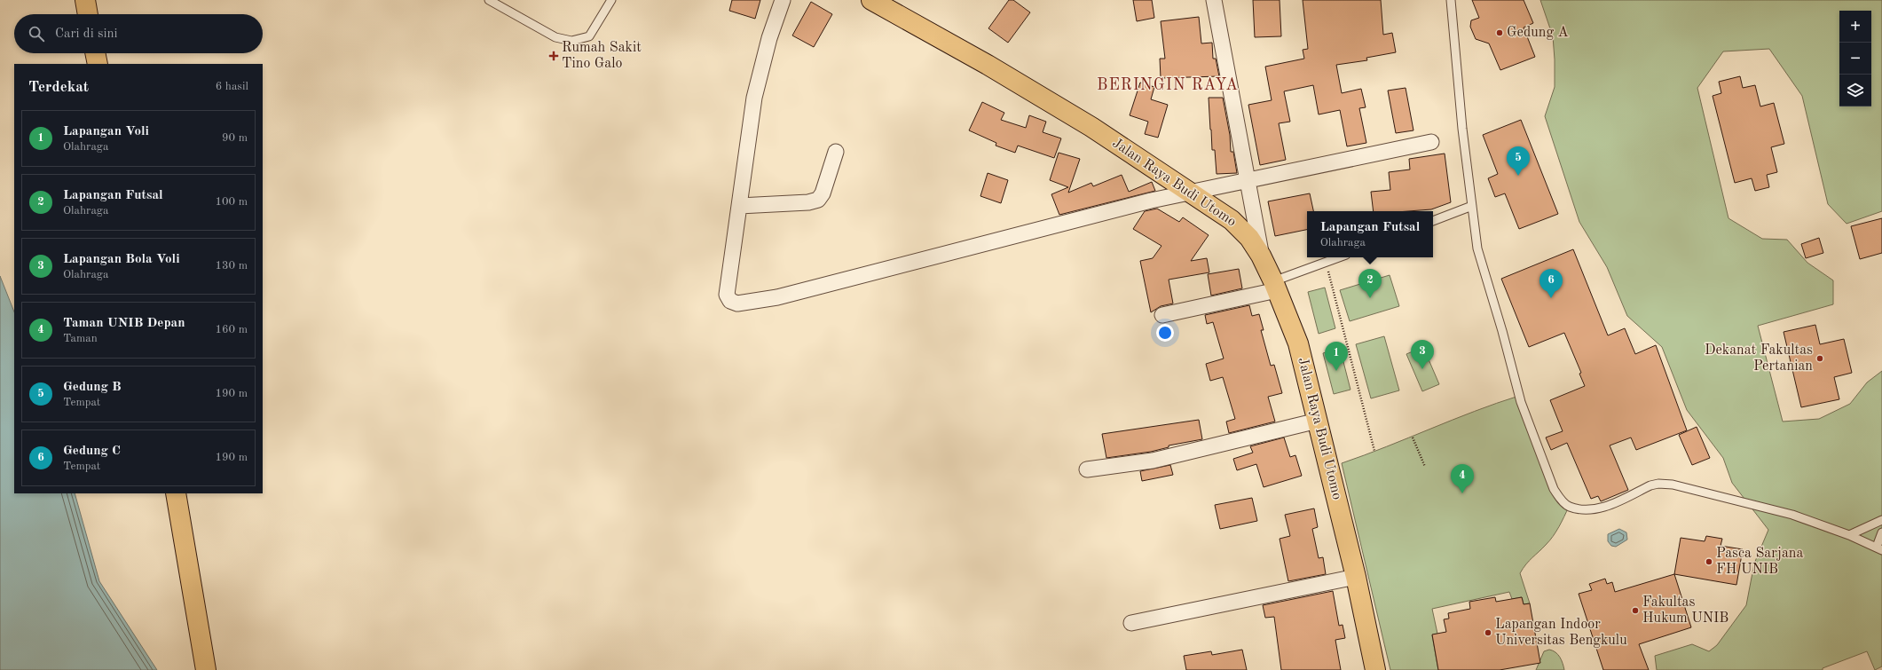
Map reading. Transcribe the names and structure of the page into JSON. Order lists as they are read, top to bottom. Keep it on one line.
{"streets":{"main road":["Jalan Raya Budi Utomo"]},"districts":["BERINGIN RAYA"],"places":{"other":["Gedung A","Dekanat Fakultas Pertanian","Pasca Sarjana FH UNIB","Fakultas Hukum UNIB","Lapangan Indoor Universitas Bengkulu"],"health":["Rumah Sakit Tino Galo"]},"page":{"map_buttons":["+","−"],"search":"Cari di sini","heading":["Terdekat","6 hasil"],"list":[{"mark":"1","name":"Lapangan Voli","note":"Olahraga","value":"90 m"},{"mark":"2","name":"Lapangan Futsal","note":"Olahraga","value":"100 m"},{"mark":"3","name":"Lapangan Bola Voli","note":"Olahraga","value":"130 m"},{"mark":"4","name":"Taman UNIB Depan","note":"Taman","value":"160 m"},{"mark":"5","name":"Gedung B","note":"Tempat","value":"190 m"},{"mark":"6","name":"Gedung C","note":"Tempat","value":"190 m"}],"pins":["5","2","6","3","1","4"],"popup":["Lapangan Futsal","Olahraga"]}}
